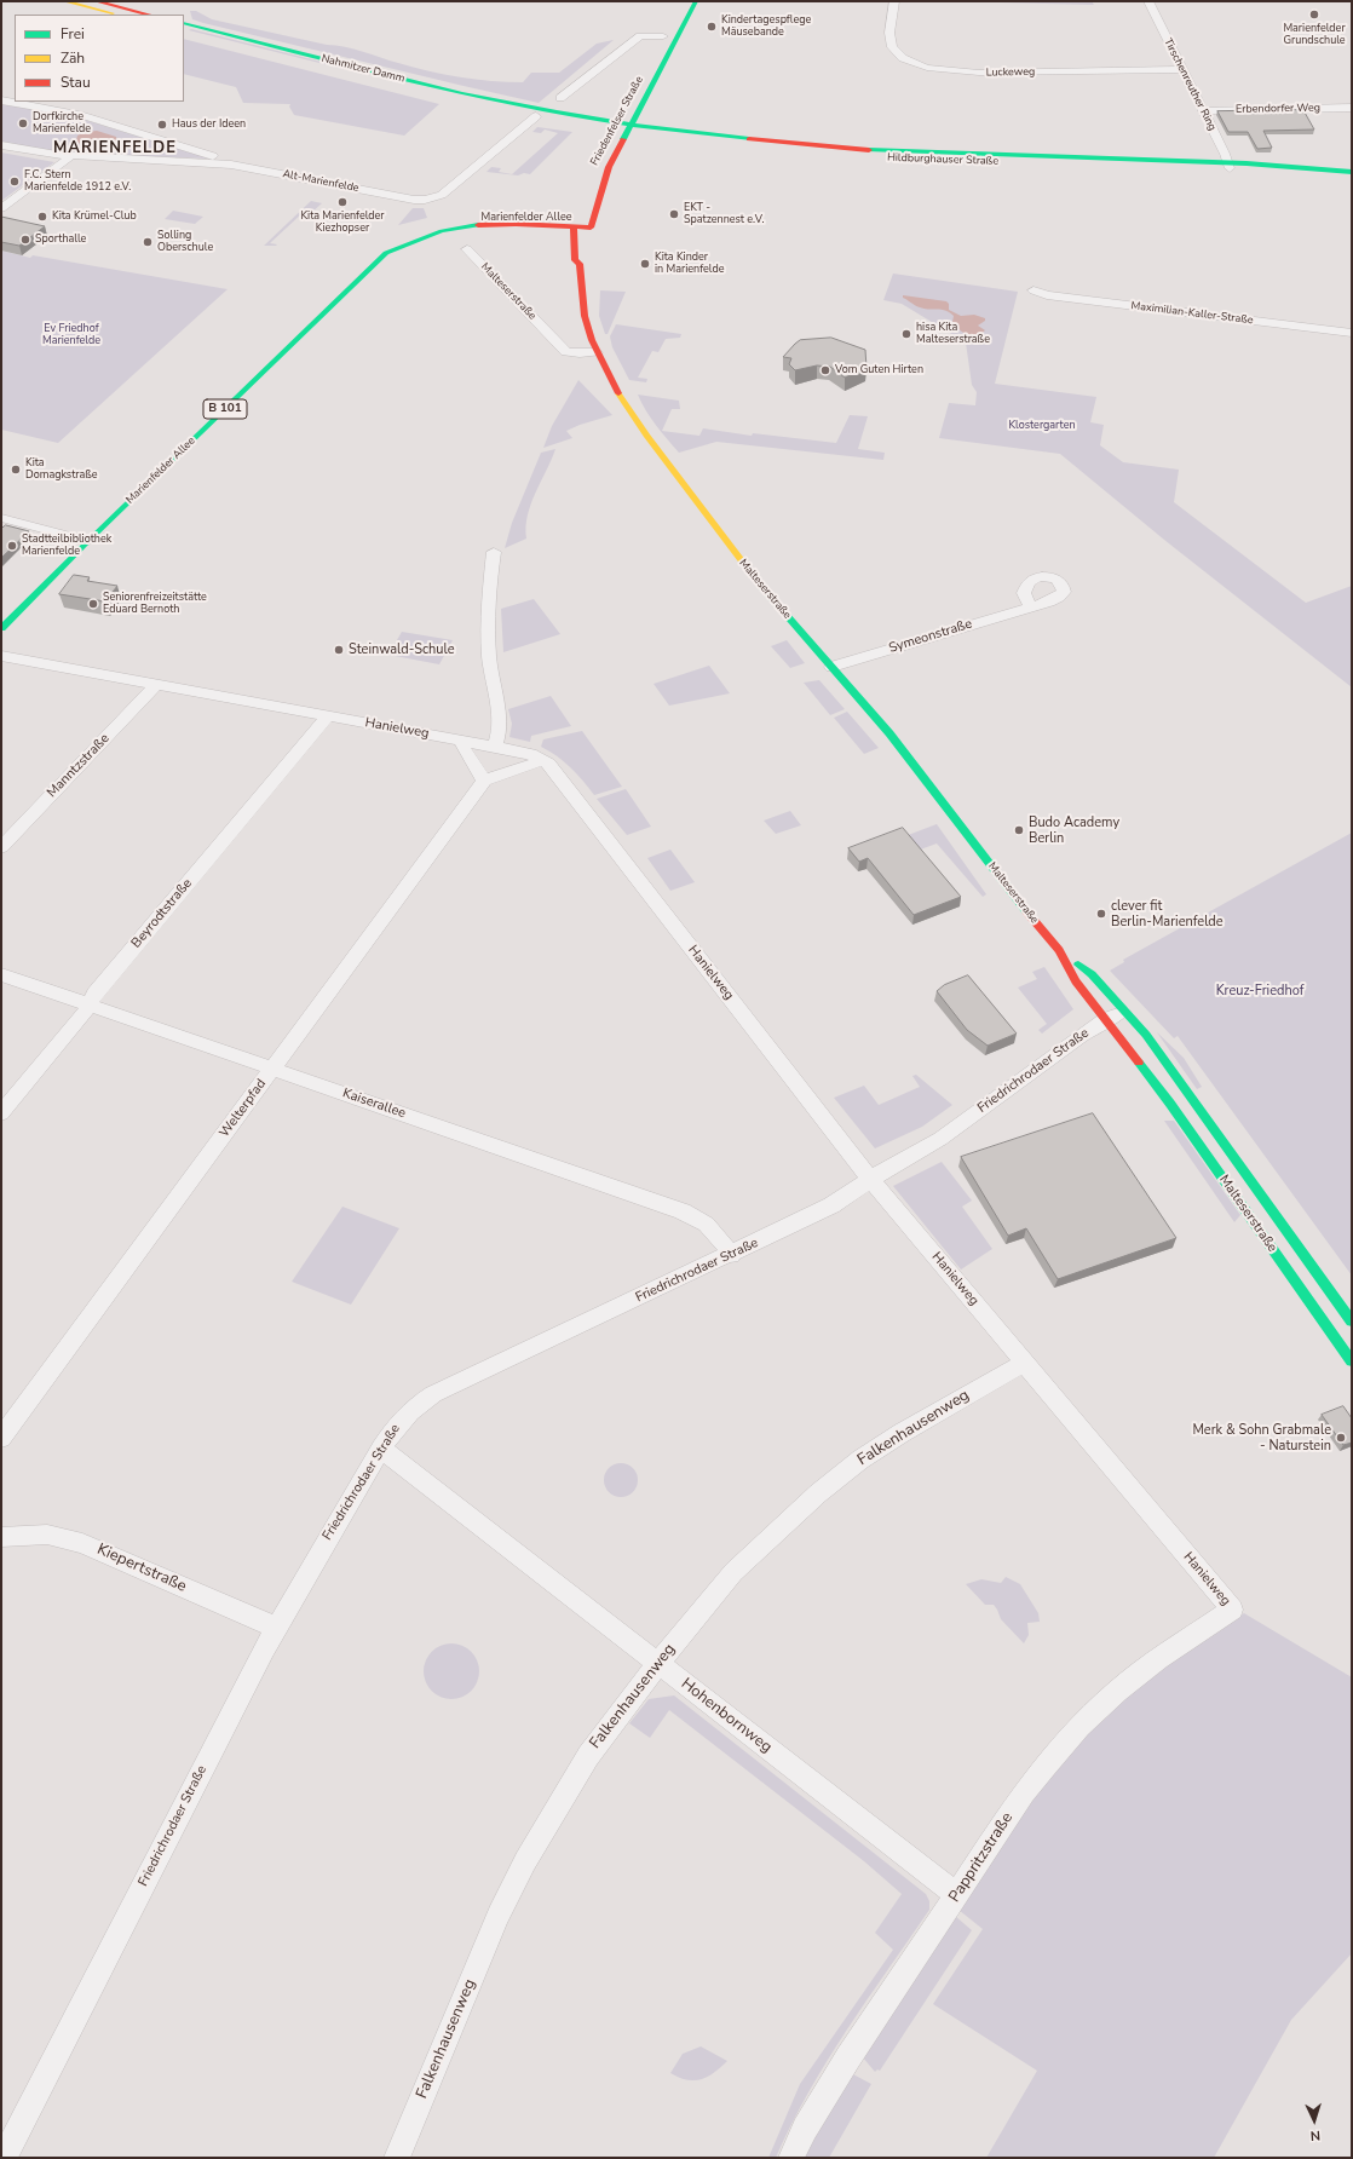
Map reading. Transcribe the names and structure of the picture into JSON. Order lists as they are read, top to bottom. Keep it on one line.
{"streets":{"main road":["Nahmitzer Damm","Friedenfelser Straße","Hildburghauser Straße","Marienfelder Allee","Malteserstraße","B 101"],"street":["Luckeweg","Tirschenreuther Ring","Erbendorfer Weg","Alt-Marienfelde","Maximilian-Kaller-Straße","Symeonstraße","Hanielweg","Manntzstraße","Beyrodtstraße","Friedrichrodaer Straße","Kaiserallee","Welterpfad","Falkenhausenweg","Kiepertstraße","Hohenbornweg","Pappritzstraße"]},"crossings":[["Nahmitzer Damm","Hildburghauser Straße"],["Nahmitzer Damm","Alt-Marienfelde"],["Luckeweg","Tirschenreuther Ring"],["Tirschenreuther Ring","Erbendorfer Weg"],["Tirschenreuther Ring","Hildburghauser Straße"],["Friedenfelser Straße","Hildburghauser Straße"],["Friedenfelser Straße","Marienfelder Allee"],["Hildburghauser Straße","Alt-Marienfelde"],["Malteserstraße","Symeonstraße"],["Malteserstraße","Friedrichrodaer Straße"],["Hanielweg","Manntzstraße"],["Hanielweg","Beyrodtstraße"],["Hanielweg","Friedrichrodaer Straße"],["Hanielweg","Falkenhausenweg"],["Hanielweg","Pappritzstraße"],["Beyrodtstraße","Kaiserallee"],["Friedrichrodaer Straße","Kaiserallee"],["Friedrichrodaer Straße","Kiepertstraße"],["Friedrichrodaer Straße","Hohenbornweg"],["Kaiserallee","Welterpfad"],["Falkenhausenweg","Hohenbornweg"],["Hohenbornweg","Pappritzstraße"]],"districts":["MARIENFELDE"],"parks":["Ev Friedhof Marienfelde","Klostergarten","Kreuz-Friedhof"],"places":["Marienfelder Grundschule","Kindertagespflege Mäusebande","Dorfkirche Marienfelde","Haus der Ideen","F.C. Stern Marienfelde 1912 e.V.","Kita Marienfelder Kiezhopser","EKT - Spatzennest e.V.","Kita Krümel-Club","Sporthalle","Solling Oberschule","Kita Kinder in Marienfelde","hisa Kita Malteserstraße","Vom Guten Hirten","Kita Domagkstraße","Stadtteilbibliothek Marienfelde","Seniorenfreizeitstätte Eduard Bernoth","Steinwald-Schule","Budo Academy Berlin","clever fit Berlin-Marienfelde","Merk & Sohn Grabmale - Naturstein"],"legend":["Frei","Zäh","Stau"],"north":"bottom"}
